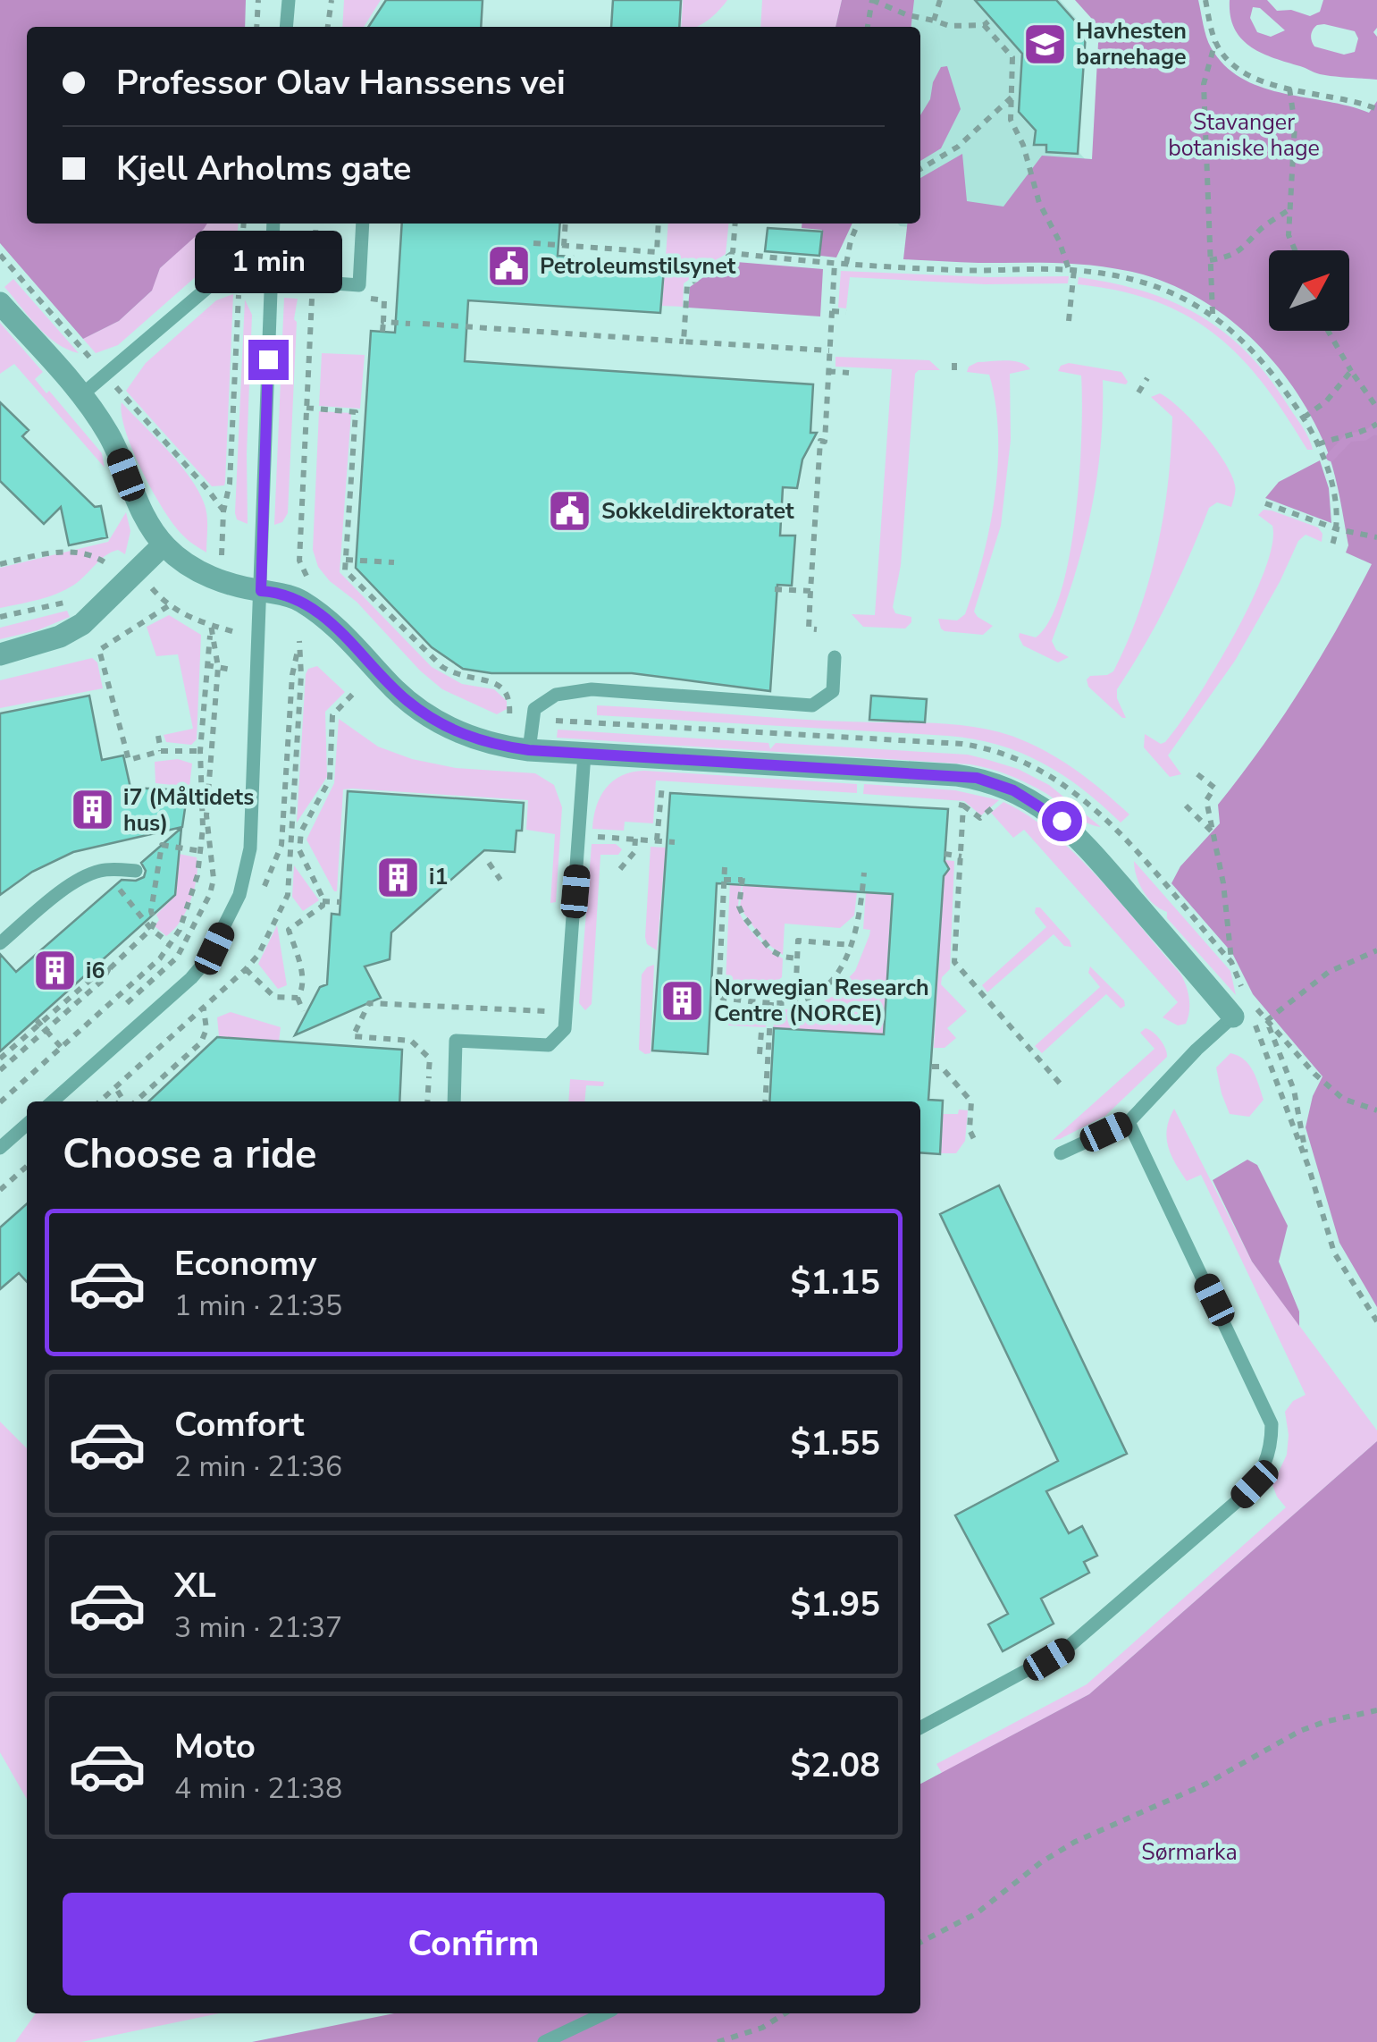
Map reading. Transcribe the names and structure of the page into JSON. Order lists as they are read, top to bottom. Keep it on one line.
{"parks":["Stavanger botaniske hage","Sørmarka"],"places":{"school or university":["Havhesten barnehage"],"public building":["Petroleumstilsynet","Sokkeldirektoratet"],"building":["i7 (Måltidets hus)","i1","i6","Norwegian Research Centre (NORCE)"]},"north":"top right","page":{"banner":["Professor Olav Hanssens vei","Kjell Arholms gate"],"bubble":"1 min","heading":"Choose a ride","list":[{"name":"Economy","note":"1 min · 21:35","value":"$1.15"},{"name":"Comfort","note":"2 min · 21:36","value":"$1.55"},{"name":"XL","note":"3 min · 21:37","value":"$1.95"},{"name":"Moto","note":"4 min · 21:38","value":"$2.08"}],"buttons":"Confirm"}}
